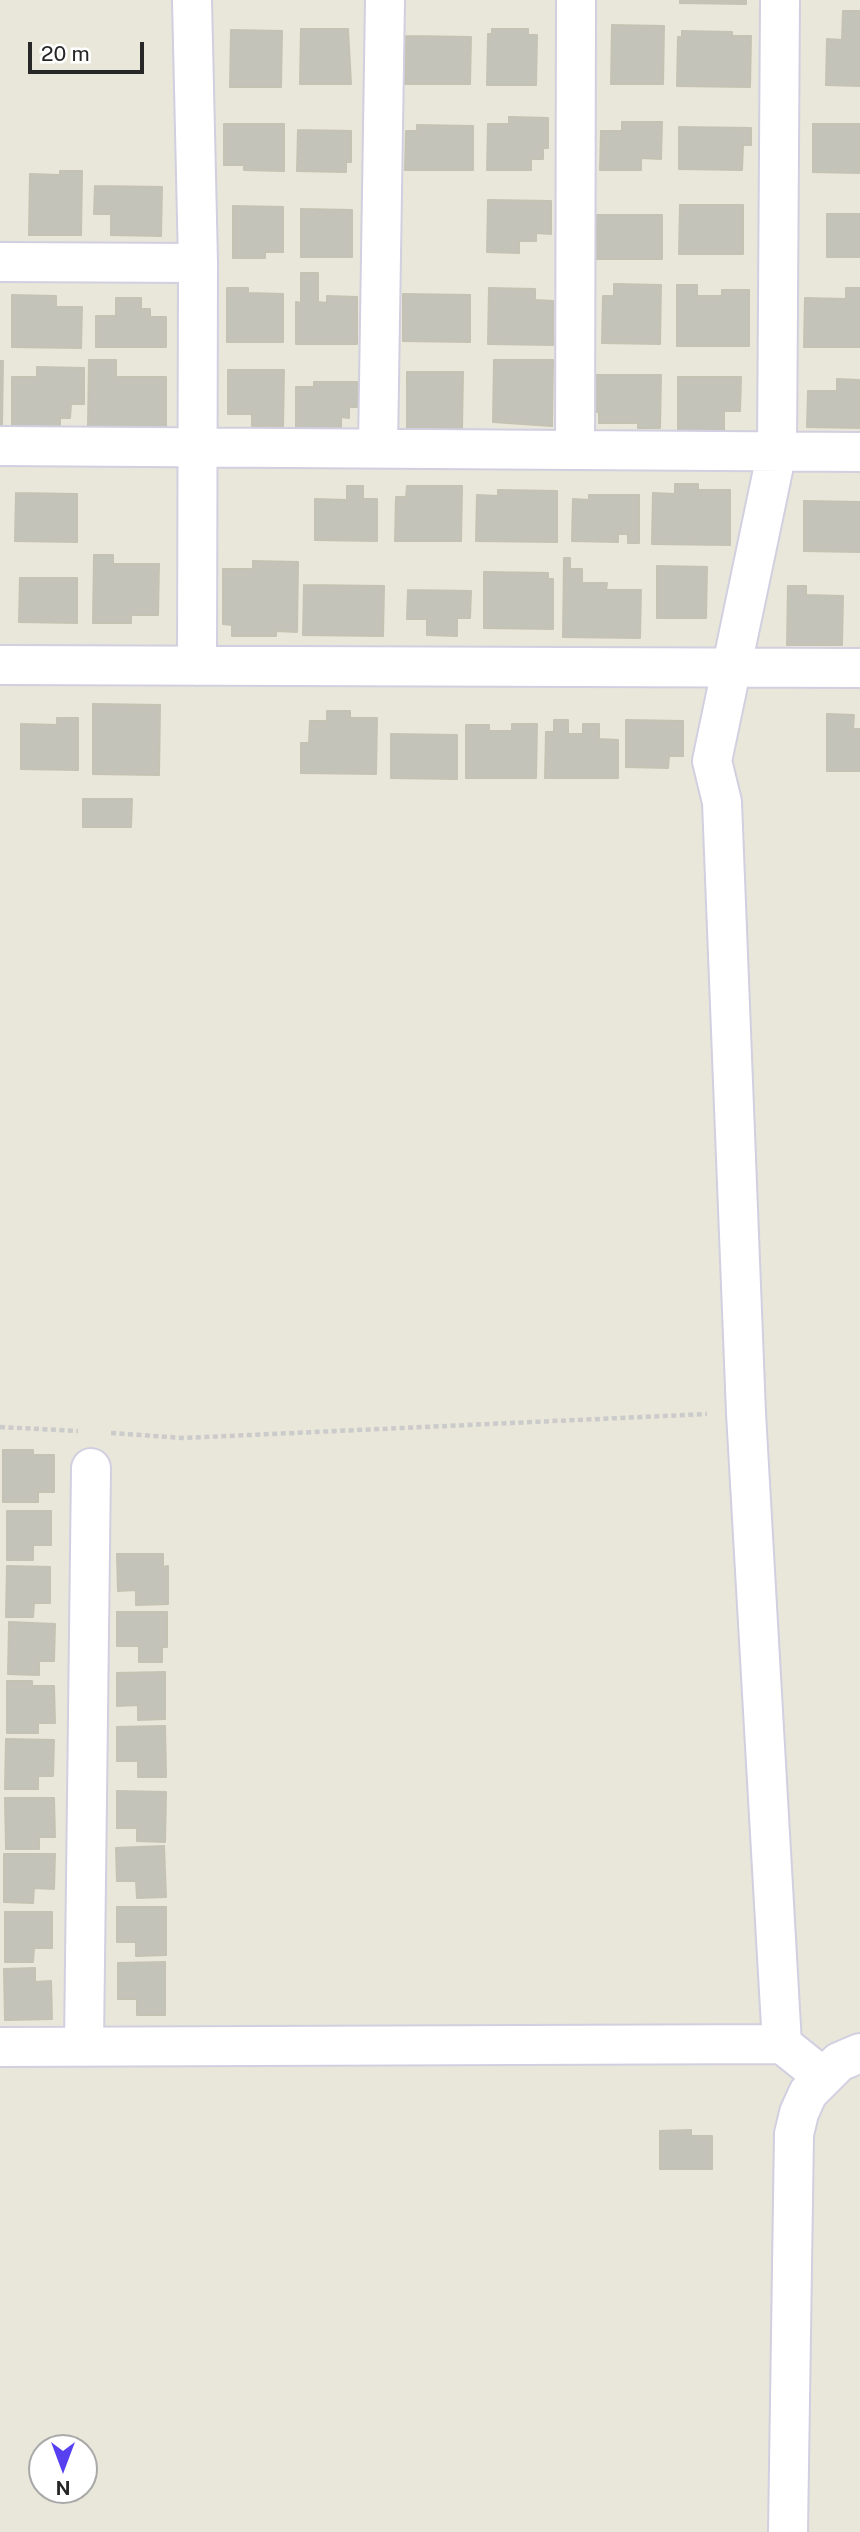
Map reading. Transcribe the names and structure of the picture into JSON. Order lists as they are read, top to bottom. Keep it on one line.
{"scale_bar":"20 m","north":"bottom"}
